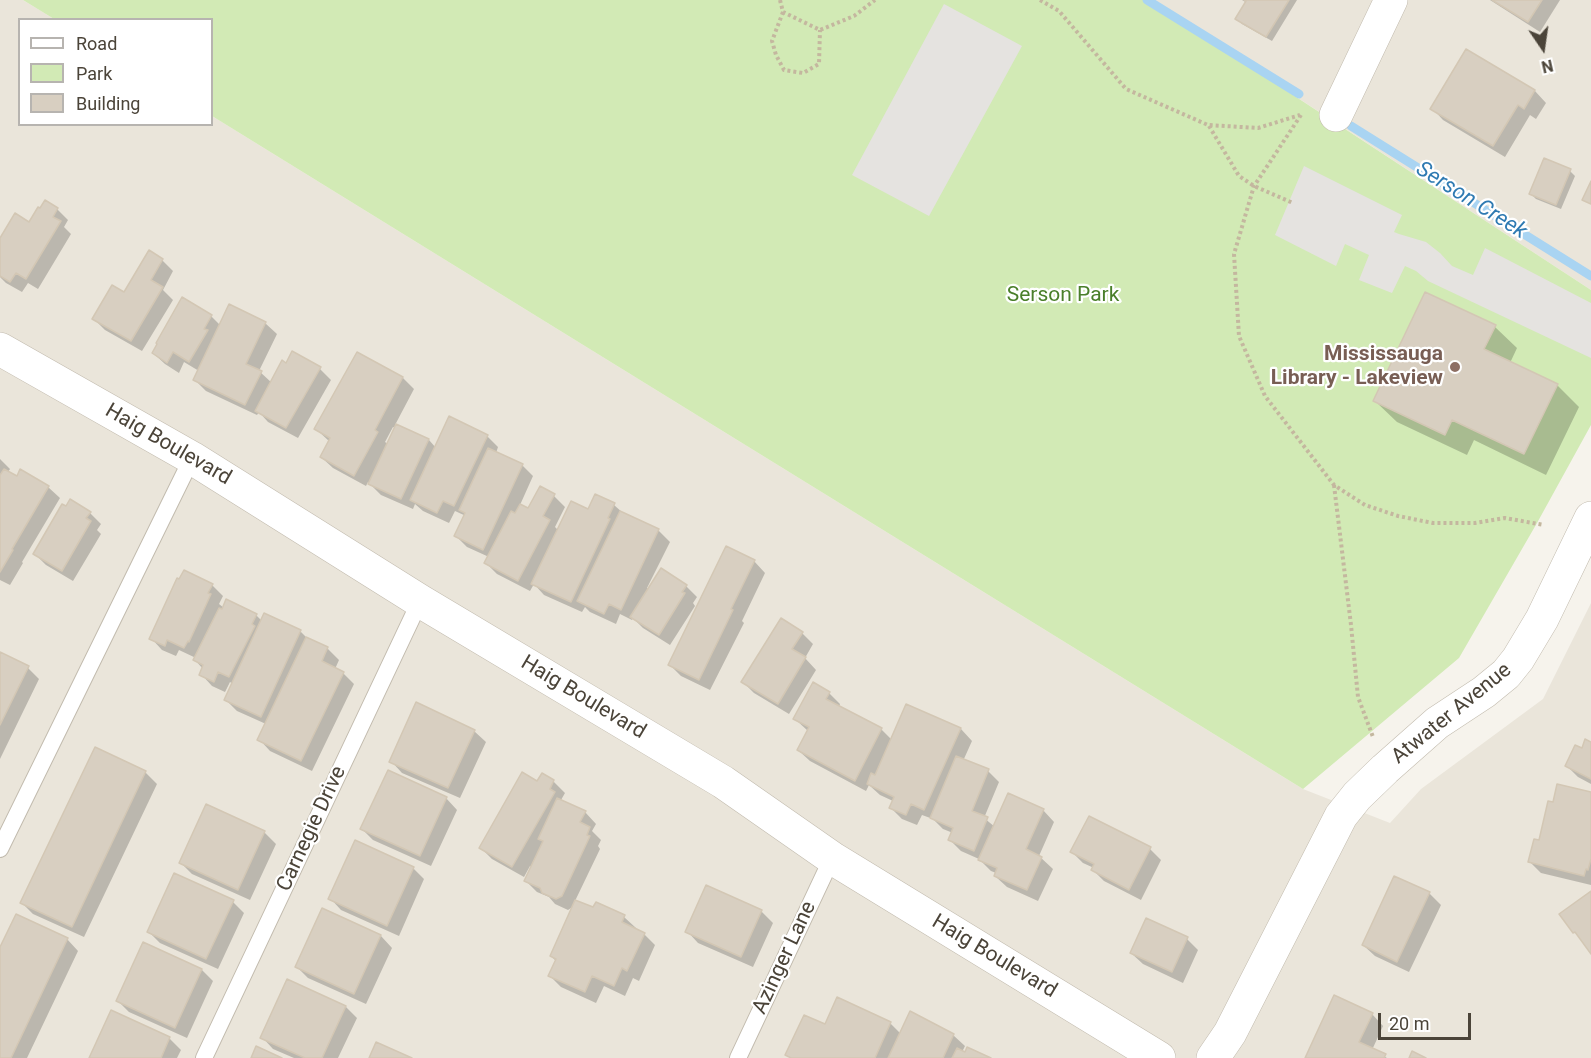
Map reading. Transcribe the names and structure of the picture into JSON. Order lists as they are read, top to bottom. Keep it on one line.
{"streets":{"street":["Haig Boulevard","Atwater Avenue"],"lane":["Carnegie Drive","Azinger Lane"]},"crossings":[["Haig Boulevard","Carnegie Drive"],["Haig Boulevard","Azinger Lane"]],"water":["Serson Creek"],"parks":["Serson Park"],"places":["Mississauga Library - Lakeview"],"legend":["Road","Park","Building"],"scale_bar":"20 m","north":"bottom"}
